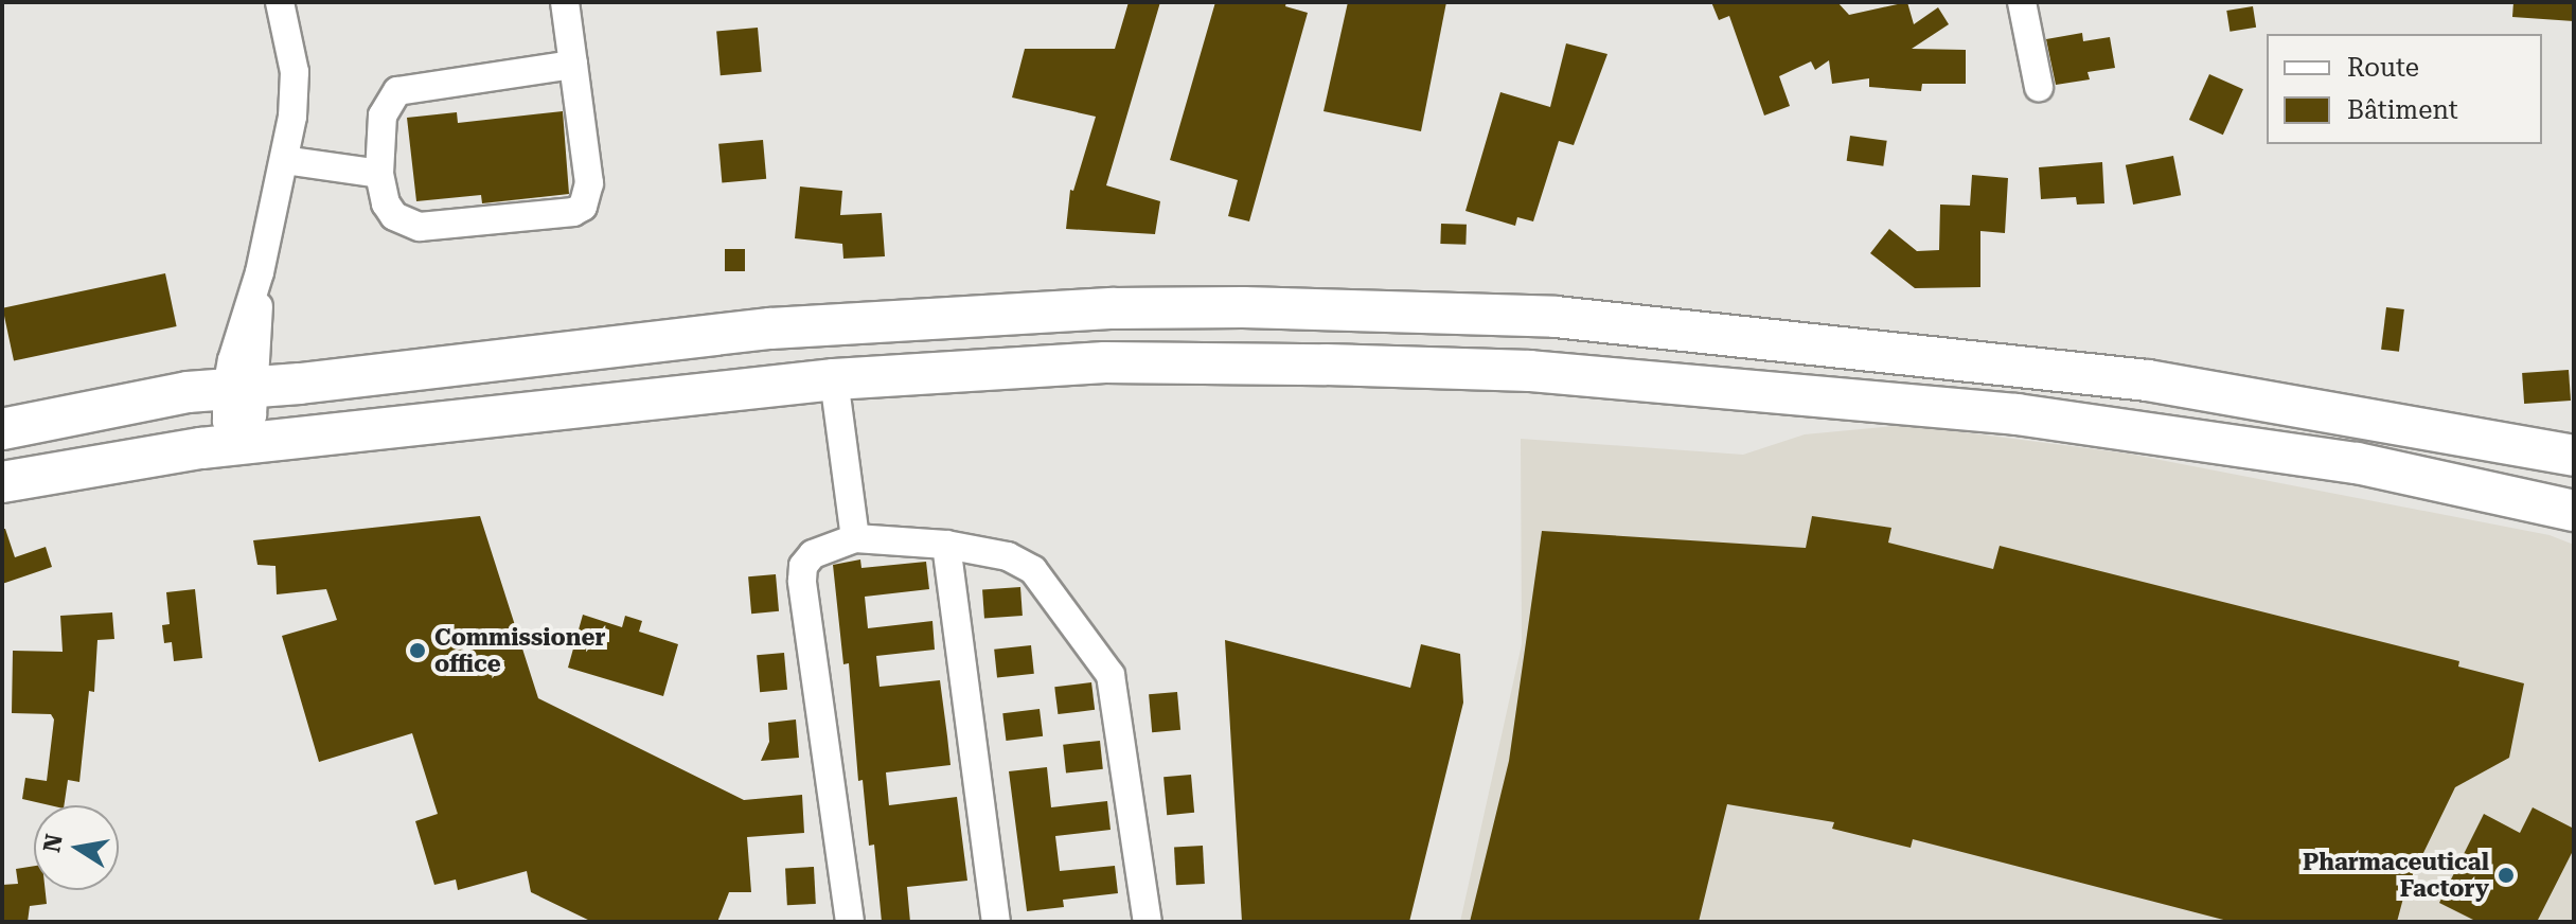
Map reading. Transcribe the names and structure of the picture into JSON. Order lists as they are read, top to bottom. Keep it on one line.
{"places":["Commissioner office","Pharmaceutical Factory"],"legend":["Route","Bâtiment"],"north":"left"}
